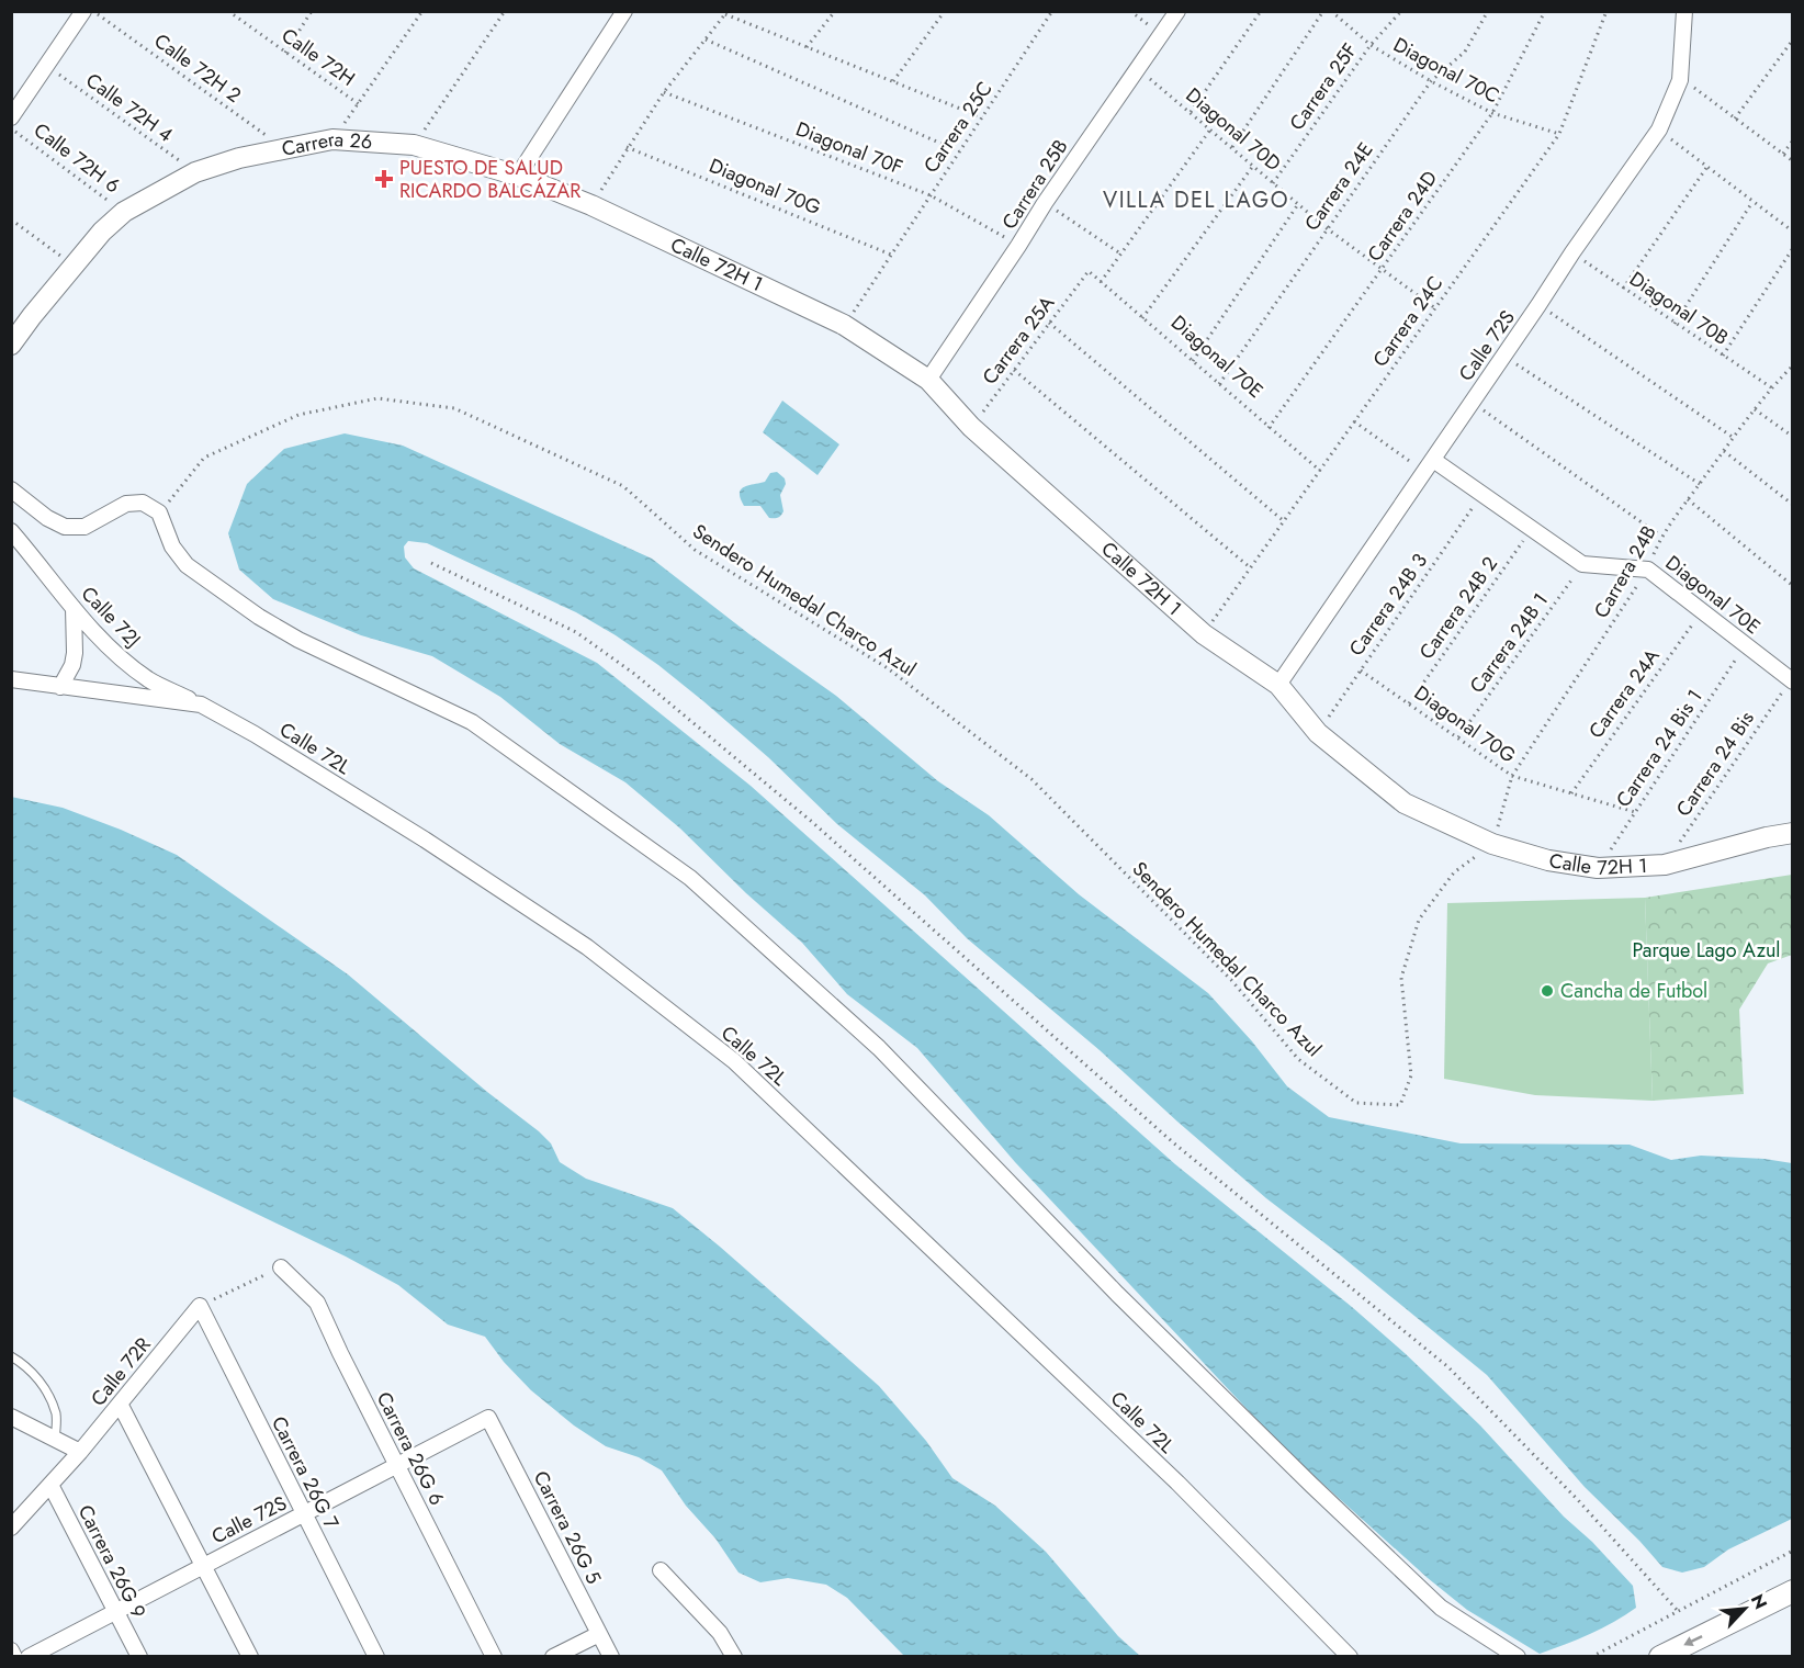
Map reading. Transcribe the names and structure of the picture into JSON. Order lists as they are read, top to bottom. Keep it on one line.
{"streets":{"street":["Carrera 26","Carrera 25B","Calle 72H 1","Calle 72S","Diagonal 70E","Calle 72J","Calle 72L","Calle 72R","Carrera 26G 6","Carrera 26G 7","Carrera 26G 5","Carrera 26G 9"],"path":["Calle 72H","Calle 72H 2","Diagonal 70C","Carrera 25F","Calle 72H 4","Carrera 25C","Diagonal 70D","Diagonal 70F","Calle 72H 6","Diagonal 70G","Carrera 24E","Carrera 24D","Diagonal 70B","Carrera 24C","Carrera 25A","Carrera 24B","Sendero Humedal Charco Azul","Carrera 24B 3","Carrera 24B 2","Carrera 24B 1","Carrera 24A","Carrera 24 Bis 1","Carrera 24 Bis"]},"crossings":[["Calle 72H 2","Carrera 26"],["Diagonal 70C","Carrera 25F"],["Diagonal 70C","Carrera 24E"],["Diagonal 70C","Carrera 24D"],["Diagonal 70C","Carrera 24C"],["Carrera 25F","Diagonal 70D"],["Calle 72H 4","Carrera 26"],["Carrera 25C","Diagonal 70F"],["Carrera 25C","Diagonal 70G"],["Carrera 25C","Calle 72H 1"],["Diagonal 70D","Carrera 25B"],["Diagonal 70D","Carrera 24E"],["Diagonal 70D","Carrera 24D"],["Diagonal 70D","Carrera 24C"],["Carrera 26","Calle 72H 6"],["Carrera 26","Calle 72H 1"],["Diagonal 70F","Carrera 25B"],["Carrera 25B","Calle 72H 1"],["Diagonal 70G","Carrera 24B"],["Diagonal 70G","Carrera 24B 3"],["Diagonal 70G","Carrera 24B 2"],["Diagonal 70G","Carrera 24B 1"],["Diagonal 70G","Carrera 24A"],["Diagonal 70G","Carrera 24 Bis 1"],["Carrera 24E","Diagonal 70E"],["Carrera 24D","Diagonal 70E"],["Calle 72H 1","Carrera 24C"],["Calle 72H 1","Carrera 25A"],["Calle 72H 1","Calle 72S"],["Calle 72H 1","Carrera 24B"],["Calle 72H 1","Sendero Humedal Charco Azul"],["Calle 72H 1","Carrera 24B 3"],["Calle 72H 1","Carrera 24 Bis 1"],["Calle 72H 1","Carrera 24 Bis"],["Diagonal 70B","Calle 72S"],["Diagonal 70B","Carrera 24B"],["Carrera 24C","Diagonal 70E"],["Carrera 25A","Diagonal 70E"],["Calle 72S","Diagonal 70E"],["Calle 72S","Carrera 26G 6"],["Calle 72S","Carrera 26G 7"],["Calle 72S","Carrera 26G 5"],["Calle 72S","Carrera 26G 9"],["Diagonal 70E","Carrera 24B"],["Diagonal 70E","Carrera 24B 1"],["Diagonal 70E","Carrera 24A"],["Diagonal 70E","Carrera 24 Bis 1"],["Diagonal 70E","Carrera 24 Bis"],["Carrera 24B","Sendero Humedal Charco Azul"],["Calle 72J","Calle 72L"],["Calle 72R","Carrera 26G 7"],["Calle 72R","Carrera 26G 9"]],"districts":["VILLA DEL LAGO"],"parks":["Parque Lago Azul"],"places":{"health":["PUESTO DE SALUD RICARDO BALCÁZAR"],"other":["Cancha de Futbol"]},"north":"top right"}
